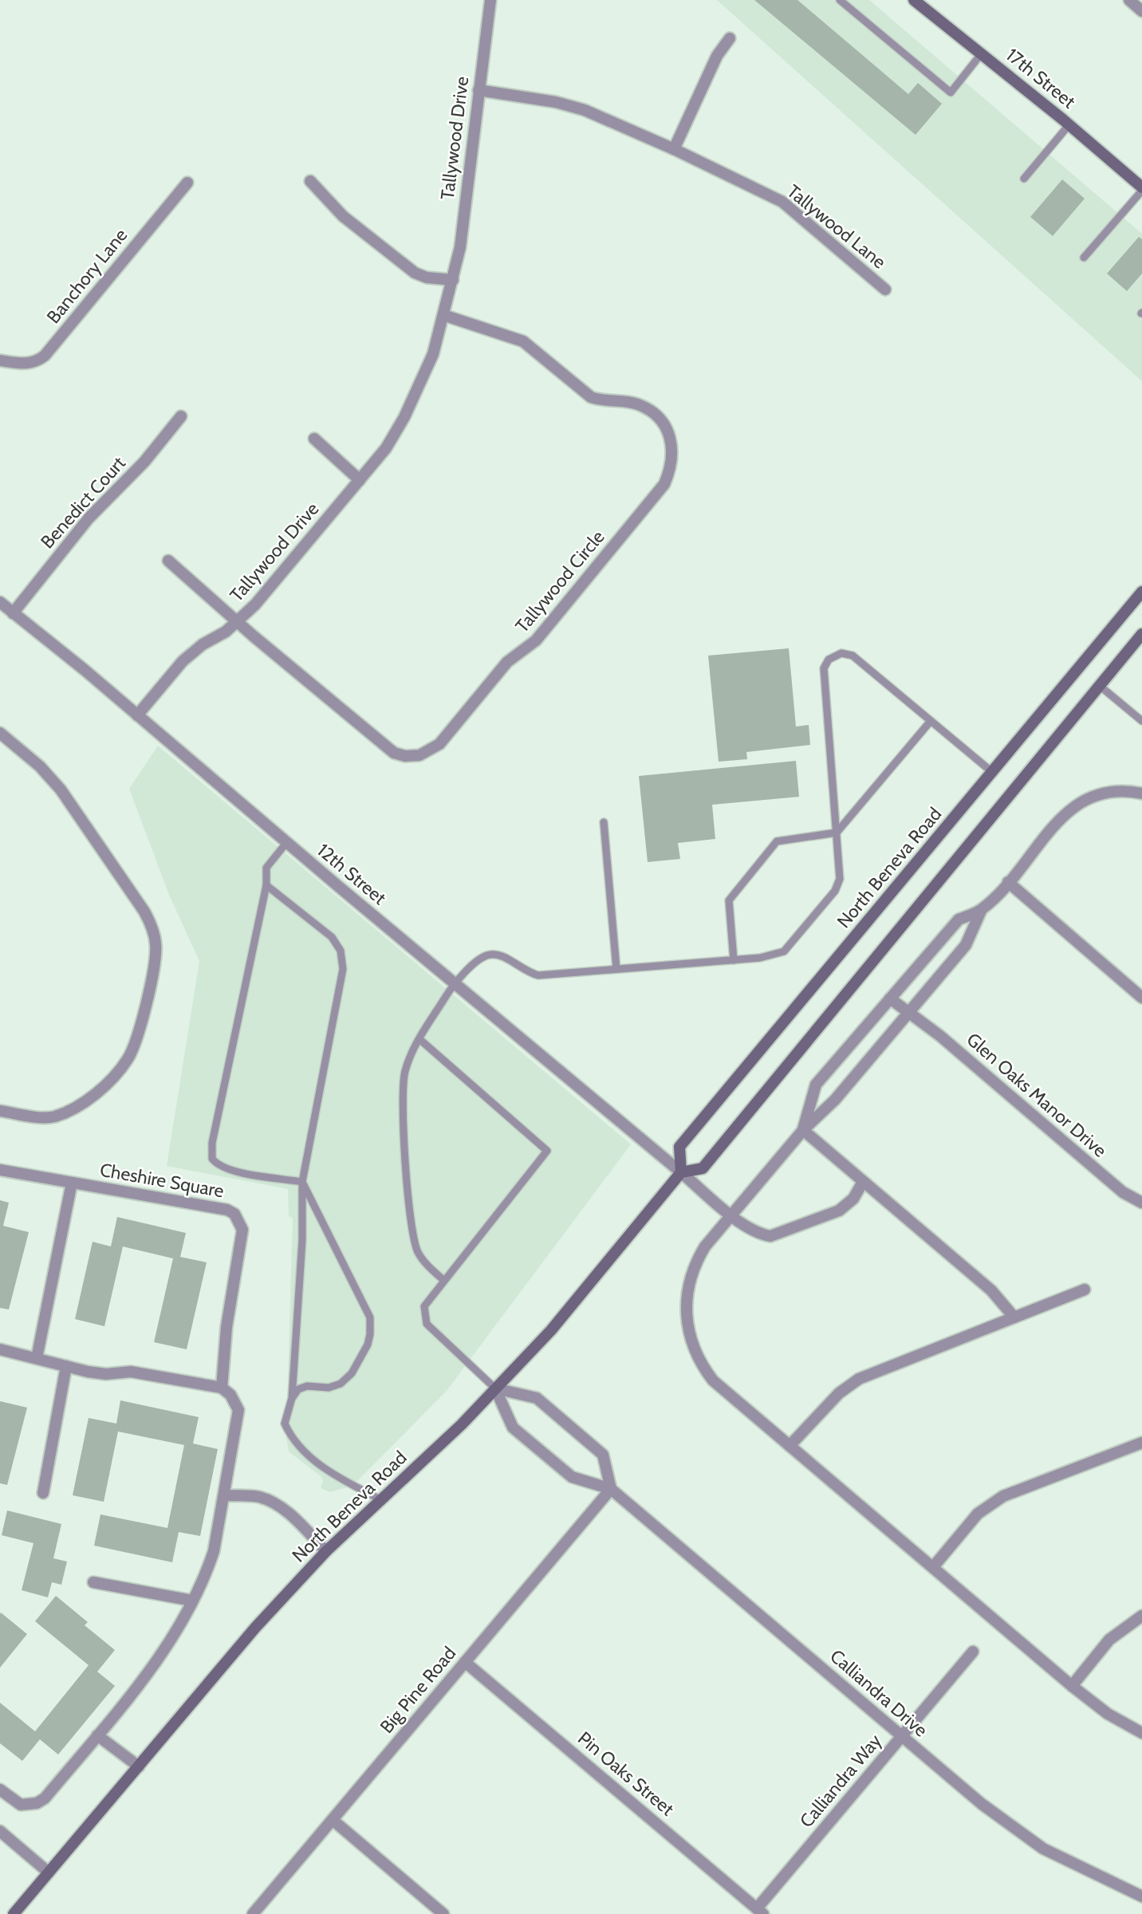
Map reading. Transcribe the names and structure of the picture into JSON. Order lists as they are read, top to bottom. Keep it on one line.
{"streets":{"main road":["17th Street","North Beneva Road"],"street":["Tallywood Drive","Tallywood Lane","Banchory Lane","Benedict Court","Tallywood Circle","12th Street","Glen Oaks Manor Drive","Cheshire Square","Big Pine Road","Calliandra Drive","Pin Oaks Street","Calliandra Way"]},"crossings":[["Tallywood Drive","Tallywood Lane"],["Tallywood Drive","Tallywood Circle"],["Tallywood Drive","12th Street"],["Benedict Court","12th Street"],["North Beneva Road","12th Street"],["North Beneva Road","Calliandra Drive"],["Big Pine Road","Calliandra Drive"],["Big Pine Road","Pin Oaks Street"],["Calliandra Drive","Calliandra Way"],["Pin Oaks Street","Calliandra Way"]]}
